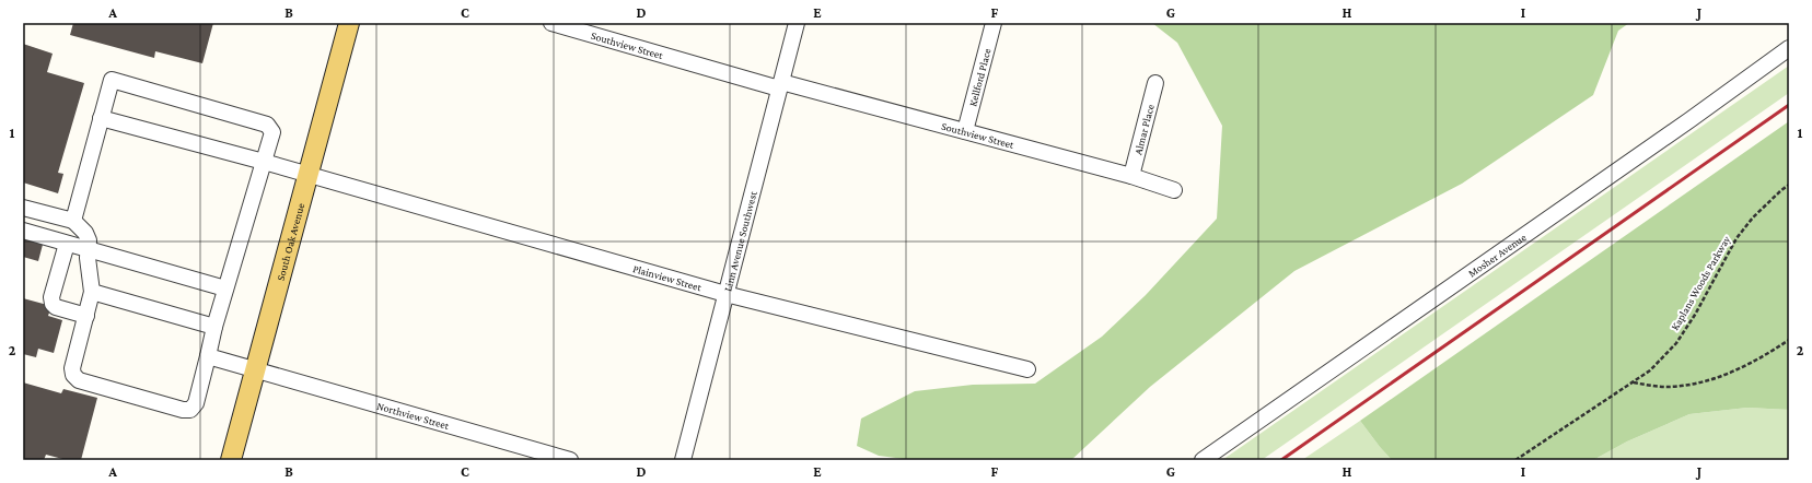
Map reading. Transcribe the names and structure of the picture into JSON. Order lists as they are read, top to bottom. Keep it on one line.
{"streets":{"main road":["South Oak Avenue"],"street":["Southview Street","Kellford Place","Almar Place","Linn Avenue Southwest","Mosher Avenue","Plainview Street","Northview Street"],"path":["Kaplans Woods Parkway"]},"crossings":[["Southview Street","Kellford Place"],["Southview Street","Almar Place"],["Southview Street","Linn Avenue Southwest"],["South Oak Avenue","Plainview Street"],["South Oak Avenue","Northview Street"],["Linn Avenue Southwest","Plainview Street"]],"grid":{"columns":["A","B","C","D","E","F","G","H","I","J"],"rows":["1","2"]}}
